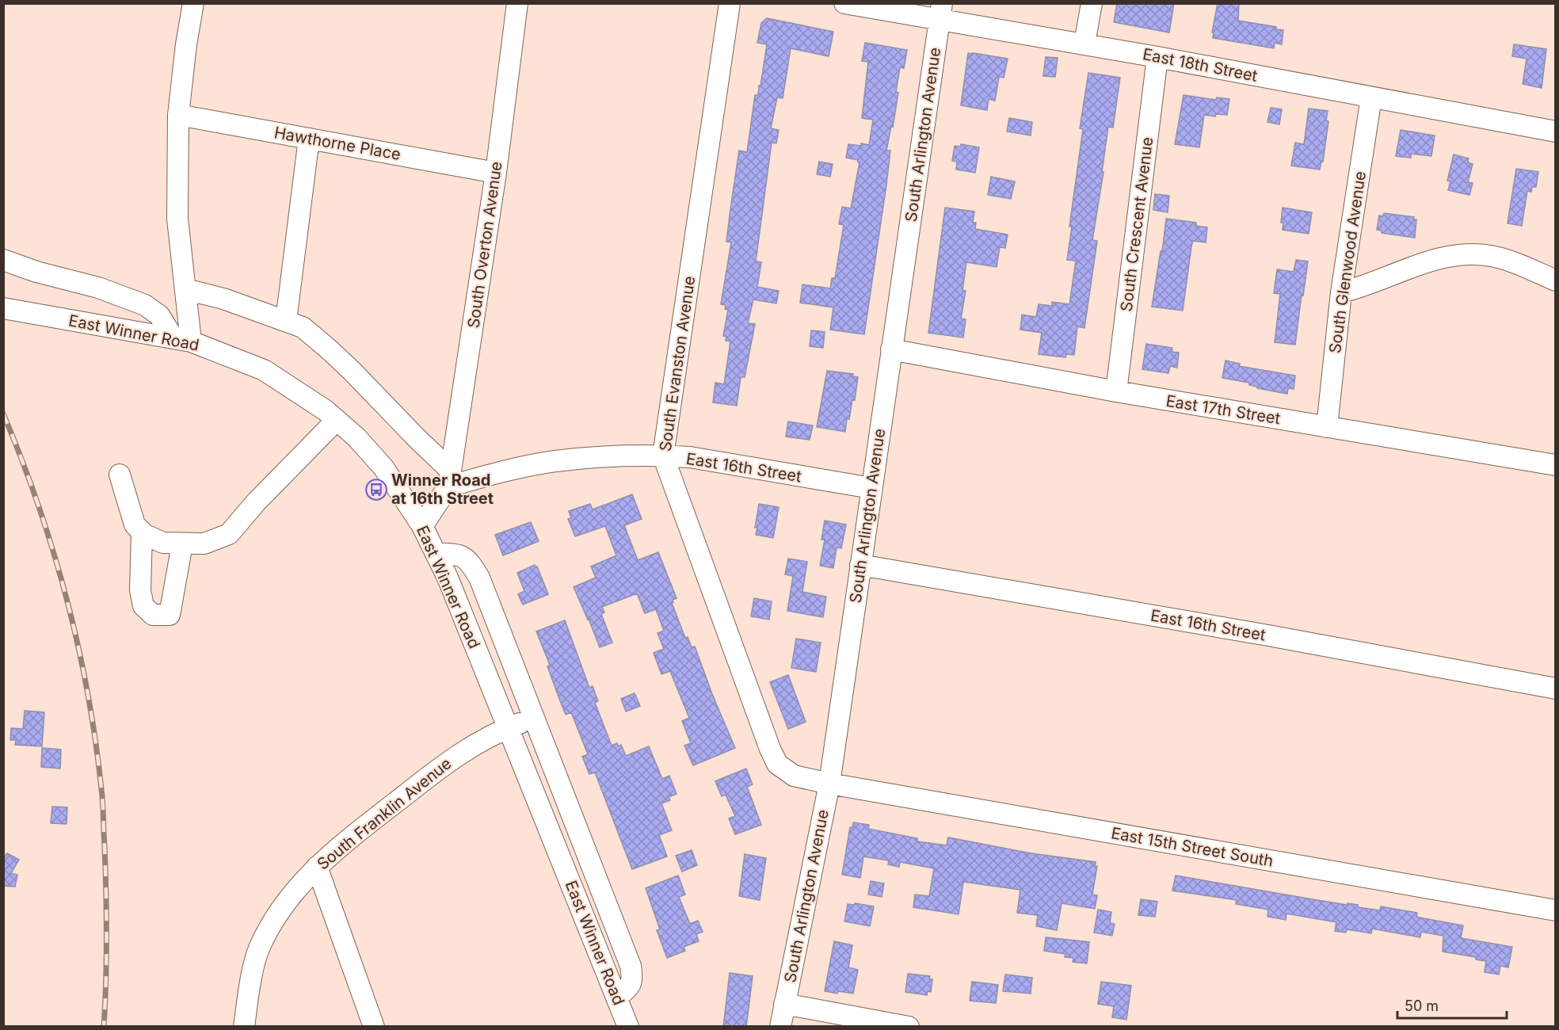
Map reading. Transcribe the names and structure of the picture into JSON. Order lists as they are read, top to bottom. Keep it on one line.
{"streets":{"street":["East 18th Street","South Arlington Avenue","Hawthorne Place","South Crescent Avenue","South Overton Avenue","South Glenwood Avenue","East Winner Road","South Evanston Avenue","East 17th Street","East 16th Street","South Franklin Avenue","East 15th Street South"]},"crossings":[["East 18th Street","South Arlington Avenue"],["East 18th Street","South Crescent Avenue"],["East 18th Street","South Glenwood Avenue"],["South Arlington Avenue","South Evanston Avenue"],["South Arlington Avenue","East 17th Street"],["South Arlington Avenue","East 16th Street"],["South Arlington Avenue","East 15th Street South"],["Hawthorne Place","South Overton Avenue"],["South Crescent Avenue","East 17th Street"],["South Overton Avenue","East 16th Street"],["South Glenwood Avenue","East 17th Street"],["East Winner Road","South Franklin Avenue"],["South Evanston Avenue","East 16th Street"],["South Evanston Avenue","East 15th Street South"]],"places":{"bus stop":["Winner Road at 16th Street"]},"scale_bar":"50 m"}
